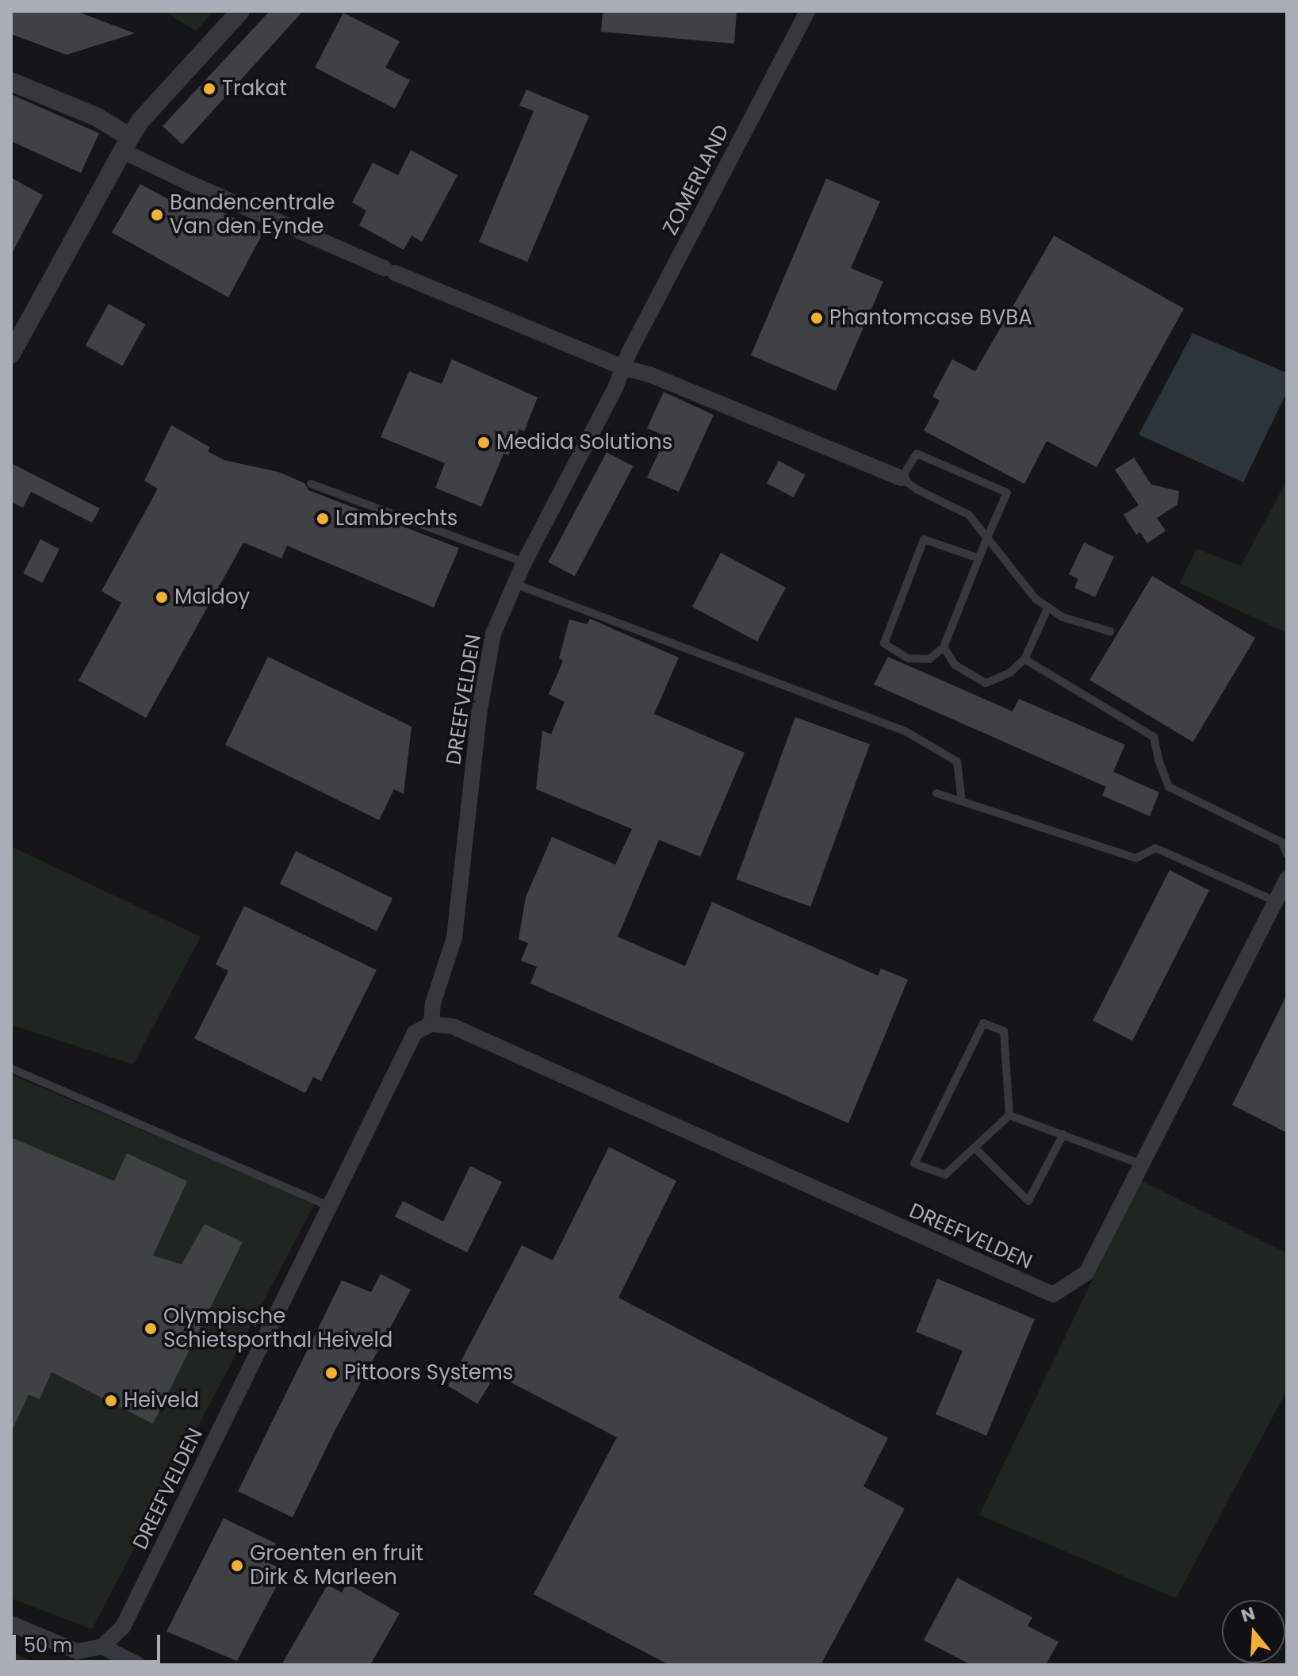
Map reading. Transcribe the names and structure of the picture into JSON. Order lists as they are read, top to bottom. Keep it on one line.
{"streets":{"street":["ZOMERLAND","DREEFVELDEN"]},"crossings":[["ZOMERLAND","DREEFVELDEN"]],"places":["Trakat","Bandencentrale Van den Eynde","Phantomcase BVBA","Medida Solutions","Lambrechts","Maldoy","Olympische Schietsporthal Heiveld","Pittoors Systems","Heiveld","Groenten en fruit Dirk & Marleen"],"scale_bar":"50 m","north":"top"}
